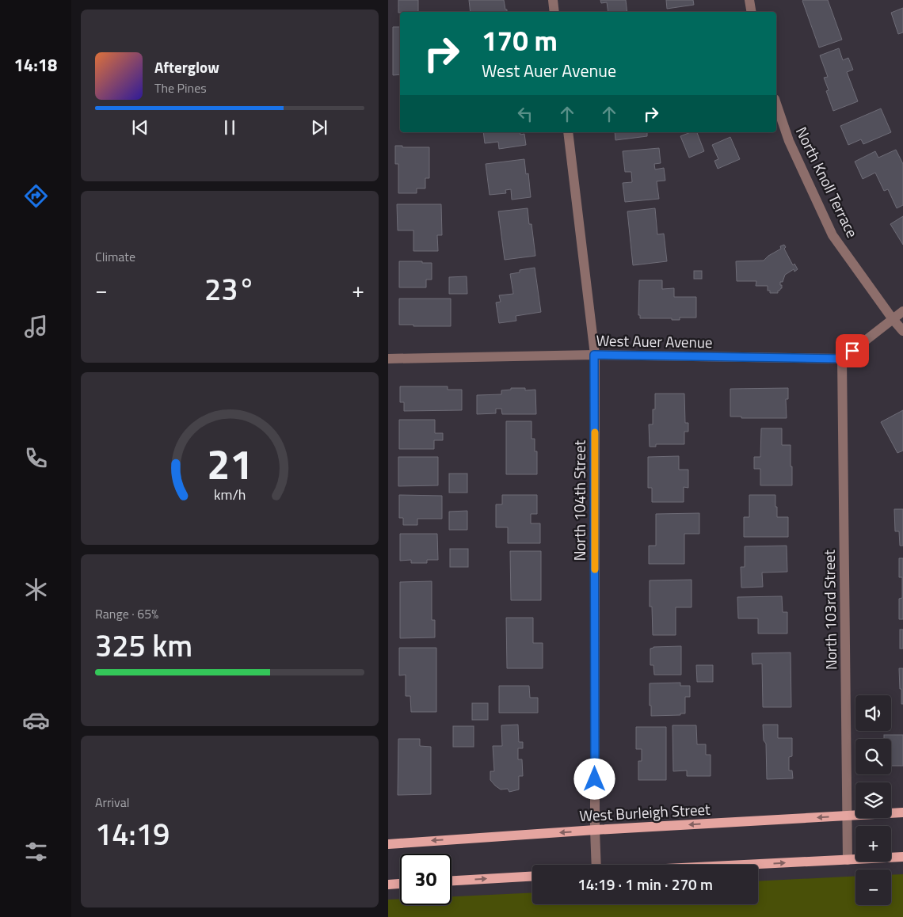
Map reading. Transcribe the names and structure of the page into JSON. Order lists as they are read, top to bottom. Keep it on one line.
{"streets":{"main road":["West Burleigh Street"],"street":["North Knoll Terrace","West Auer Avenue","North 104th Street","North 103rd Street"]},"crossings":[["West Auer Avenue","North 104th Street"],["West Auer Avenue","North 103rd Street"],["North 104th Street","West Burleigh Street"],["North 103rd Street","West Burleigh Street"]],"page":{"tabs":"14:18","turn":["170 m","West Auer Avenue"],"song":["Afterglow","The Pines"],"tile":["Climate",["Range · 65%","325 km"],["Arrival","14:19"]],"heat":["−","23°","+"],"map_buttons":["+","−"],"limit":"30","trip":"14:19 · 1 min · 270 m","gauge":["21","km/h"]}}
